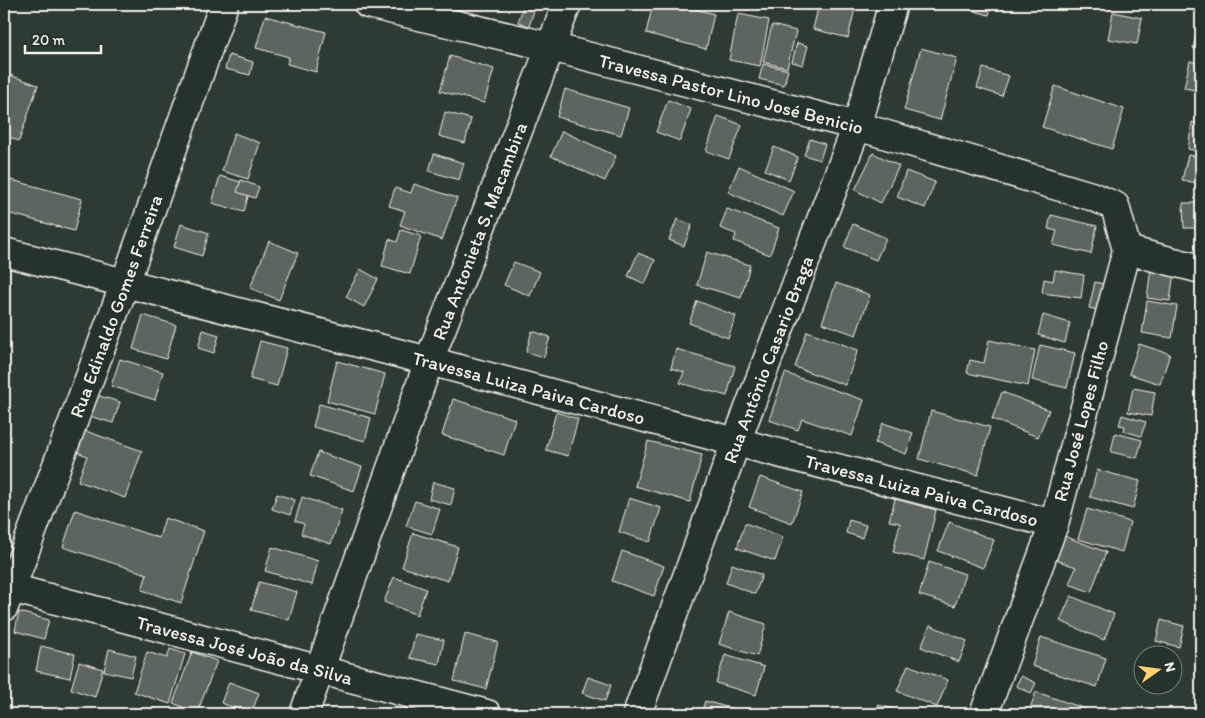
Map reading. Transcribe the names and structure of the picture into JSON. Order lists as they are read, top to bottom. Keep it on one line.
{"streets":{"street":["Travessa Pastor Lino José Benicio","Rua Antonieta S. Macambira","Rua Edinaldo Gomes Ferreira","Rua Antônio Casario Braga","Travessa Luiza Paiva Cardoso","Rua José Lopes Filho","Travessa José João da Silva"]},"crossings":[["Travessa Pastor Lino José Benicio","Rua Antonieta S. Macambira"],["Travessa Pastor Lino José Benicio","Rua Antônio Casario Braga"],["Travessa Pastor Lino José Benicio","Rua José Lopes Filho"],["Rua Antonieta S. Macambira","Travessa Luiza Paiva Cardoso"],["Rua Antonieta S. Macambira","Travessa José João da Silva"],["Rua Edinaldo Gomes Ferreira","Travessa Luiza Paiva Cardoso"],["Rua Edinaldo Gomes Ferreira","Travessa José João da Silva"],["Rua Antônio Casario Braga","Travessa Luiza Paiva Cardoso"],["Travessa Luiza Paiva Cardoso","Rua José Lopes Filho"]],"scale_bar":"20 m","north":"right"}
